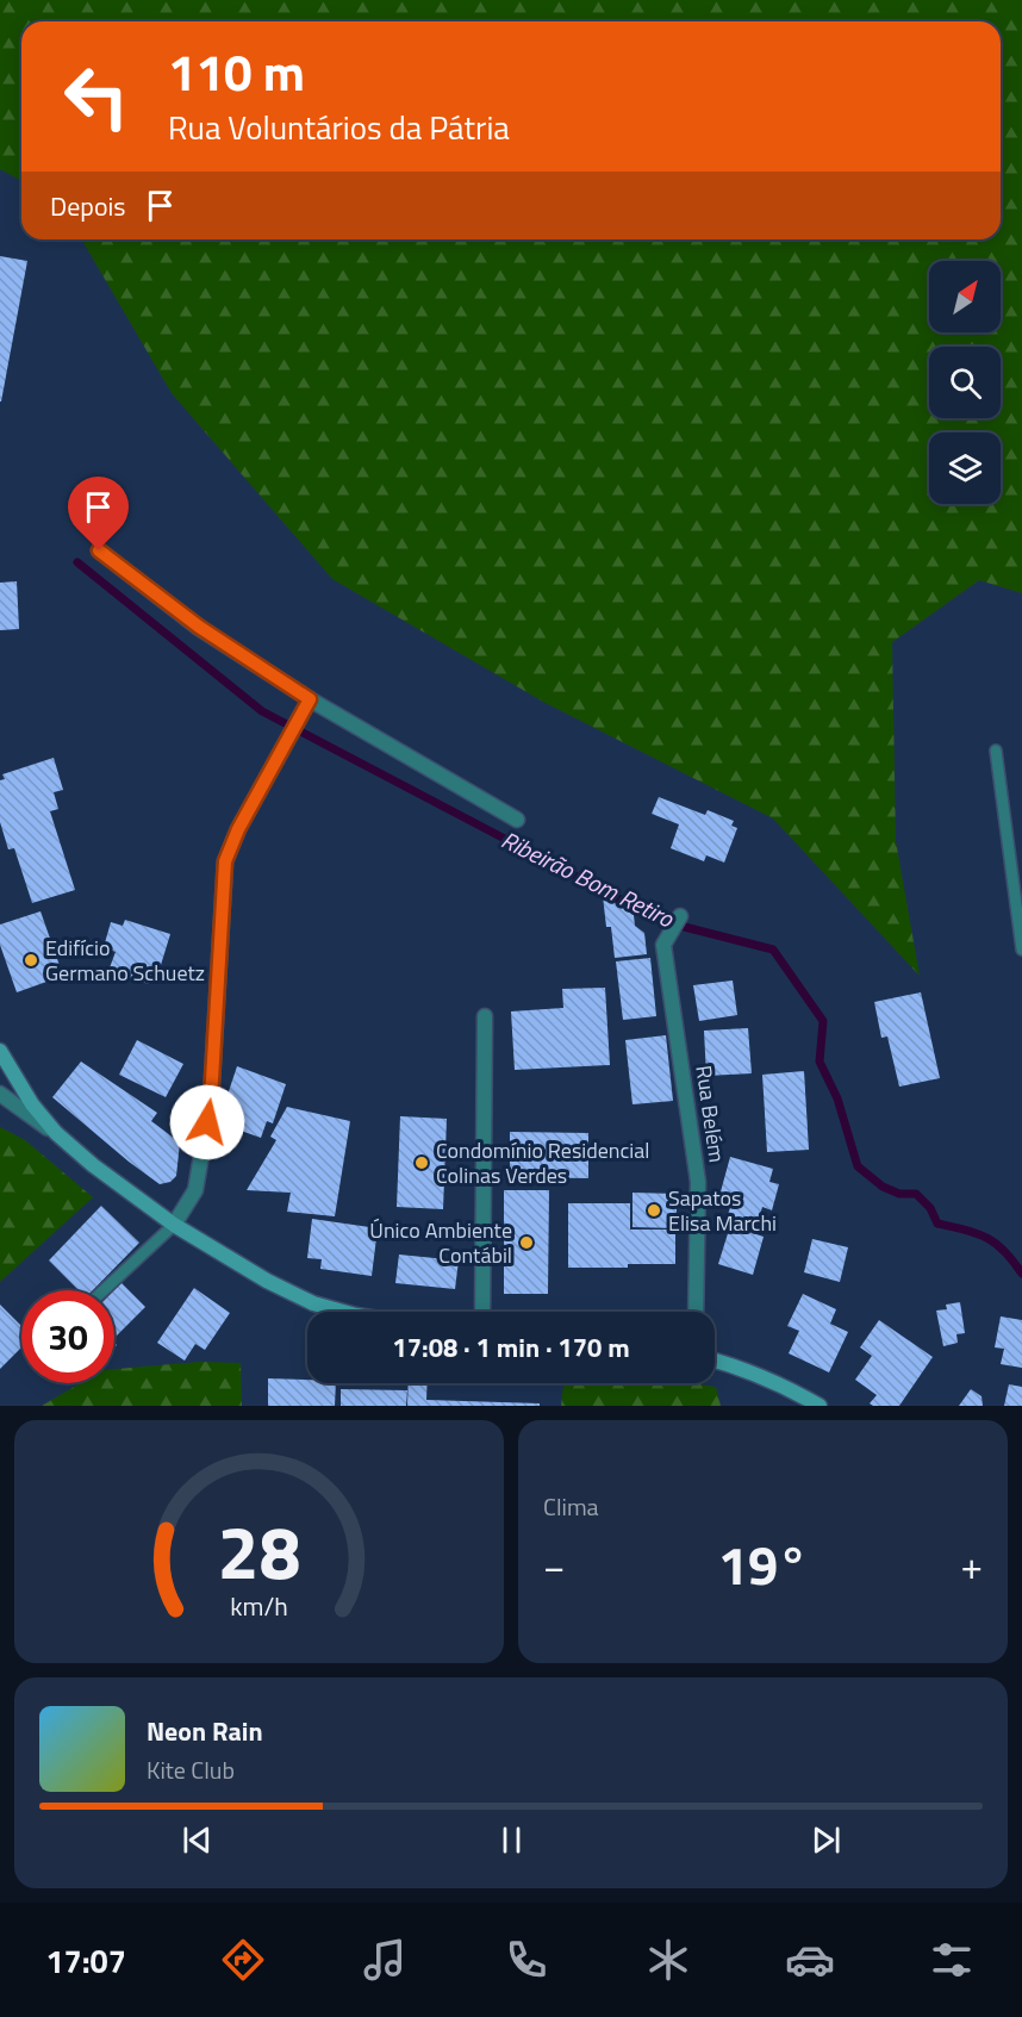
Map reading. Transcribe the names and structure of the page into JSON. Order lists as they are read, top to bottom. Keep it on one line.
{"streets":{"street":["Rua Belém"]},"water":["Ribeirão Bom Retiro"],"places":["Edifício Germano Schuetz","Condomínio Residencial Colinas Verdes","Sapatos Elisa Marchi","Único Ambiente Contábil"],"north":"top right","page":{"turn":["110 m","Rua Voluntários da Pátria"],"then":"Depois","limit":"30","trip":"17:08 · 1 min · 170 m","tile":"Clima","heat":["−","19°","+"],"song":["Neon Rain","Kite Club"],"tabs":"17:07","gauge":["28","km/h"]}}
